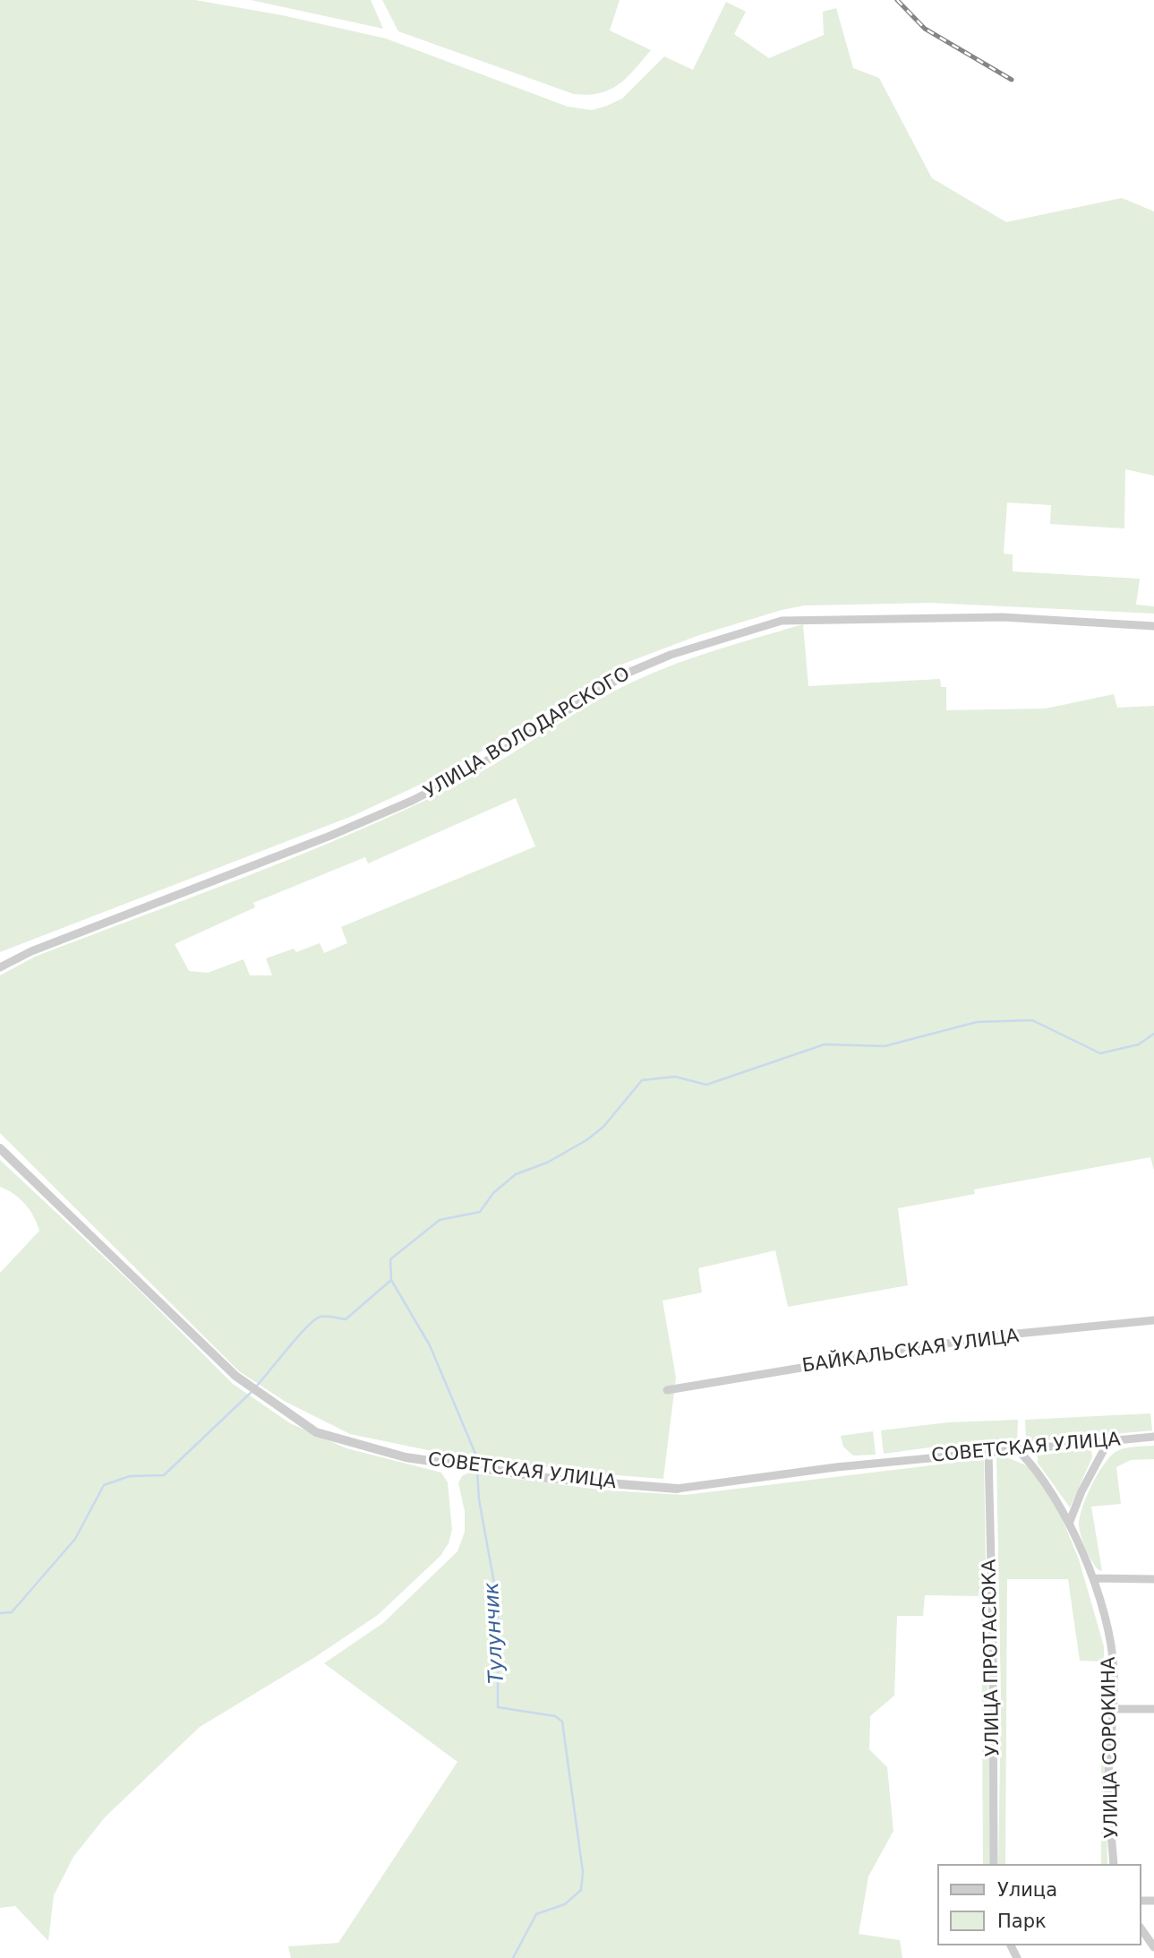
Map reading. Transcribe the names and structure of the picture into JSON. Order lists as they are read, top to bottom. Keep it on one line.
{"streets":{"street":["УЛИЦА ВОЛОДАРСКОГО","БАЙКАЛЬСКАЯ УЛИЦА","СОВЕТСКАЯ УЛИЦА","УЛИЦА ПРОТАСЮКА","УЛИЦА СОРОКИНА"]},"crossings":[["СОВЕТСКАЯ УЛИЦА","УЛИЦА ПРОТАСЮКА"],["СОВЕТСКАЯ УЛИЦА","УЛИЦА СОРОКИНА"]],"water":["Тулунчик"],"legend":["Улица","Парк"]}
